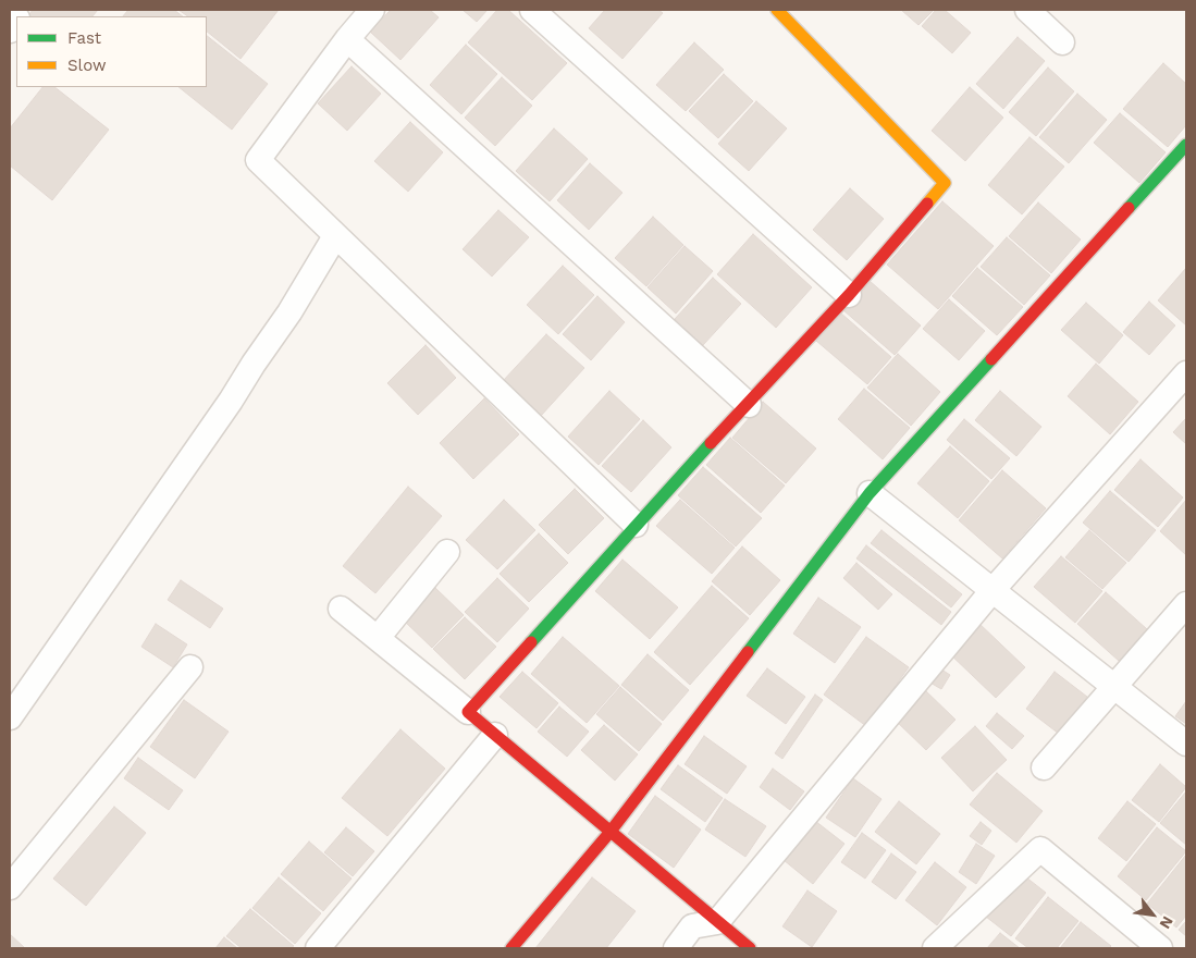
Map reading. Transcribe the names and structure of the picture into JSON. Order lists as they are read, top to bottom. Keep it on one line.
{"legend":["Fast","Slow"],"north":"bottom right"}
